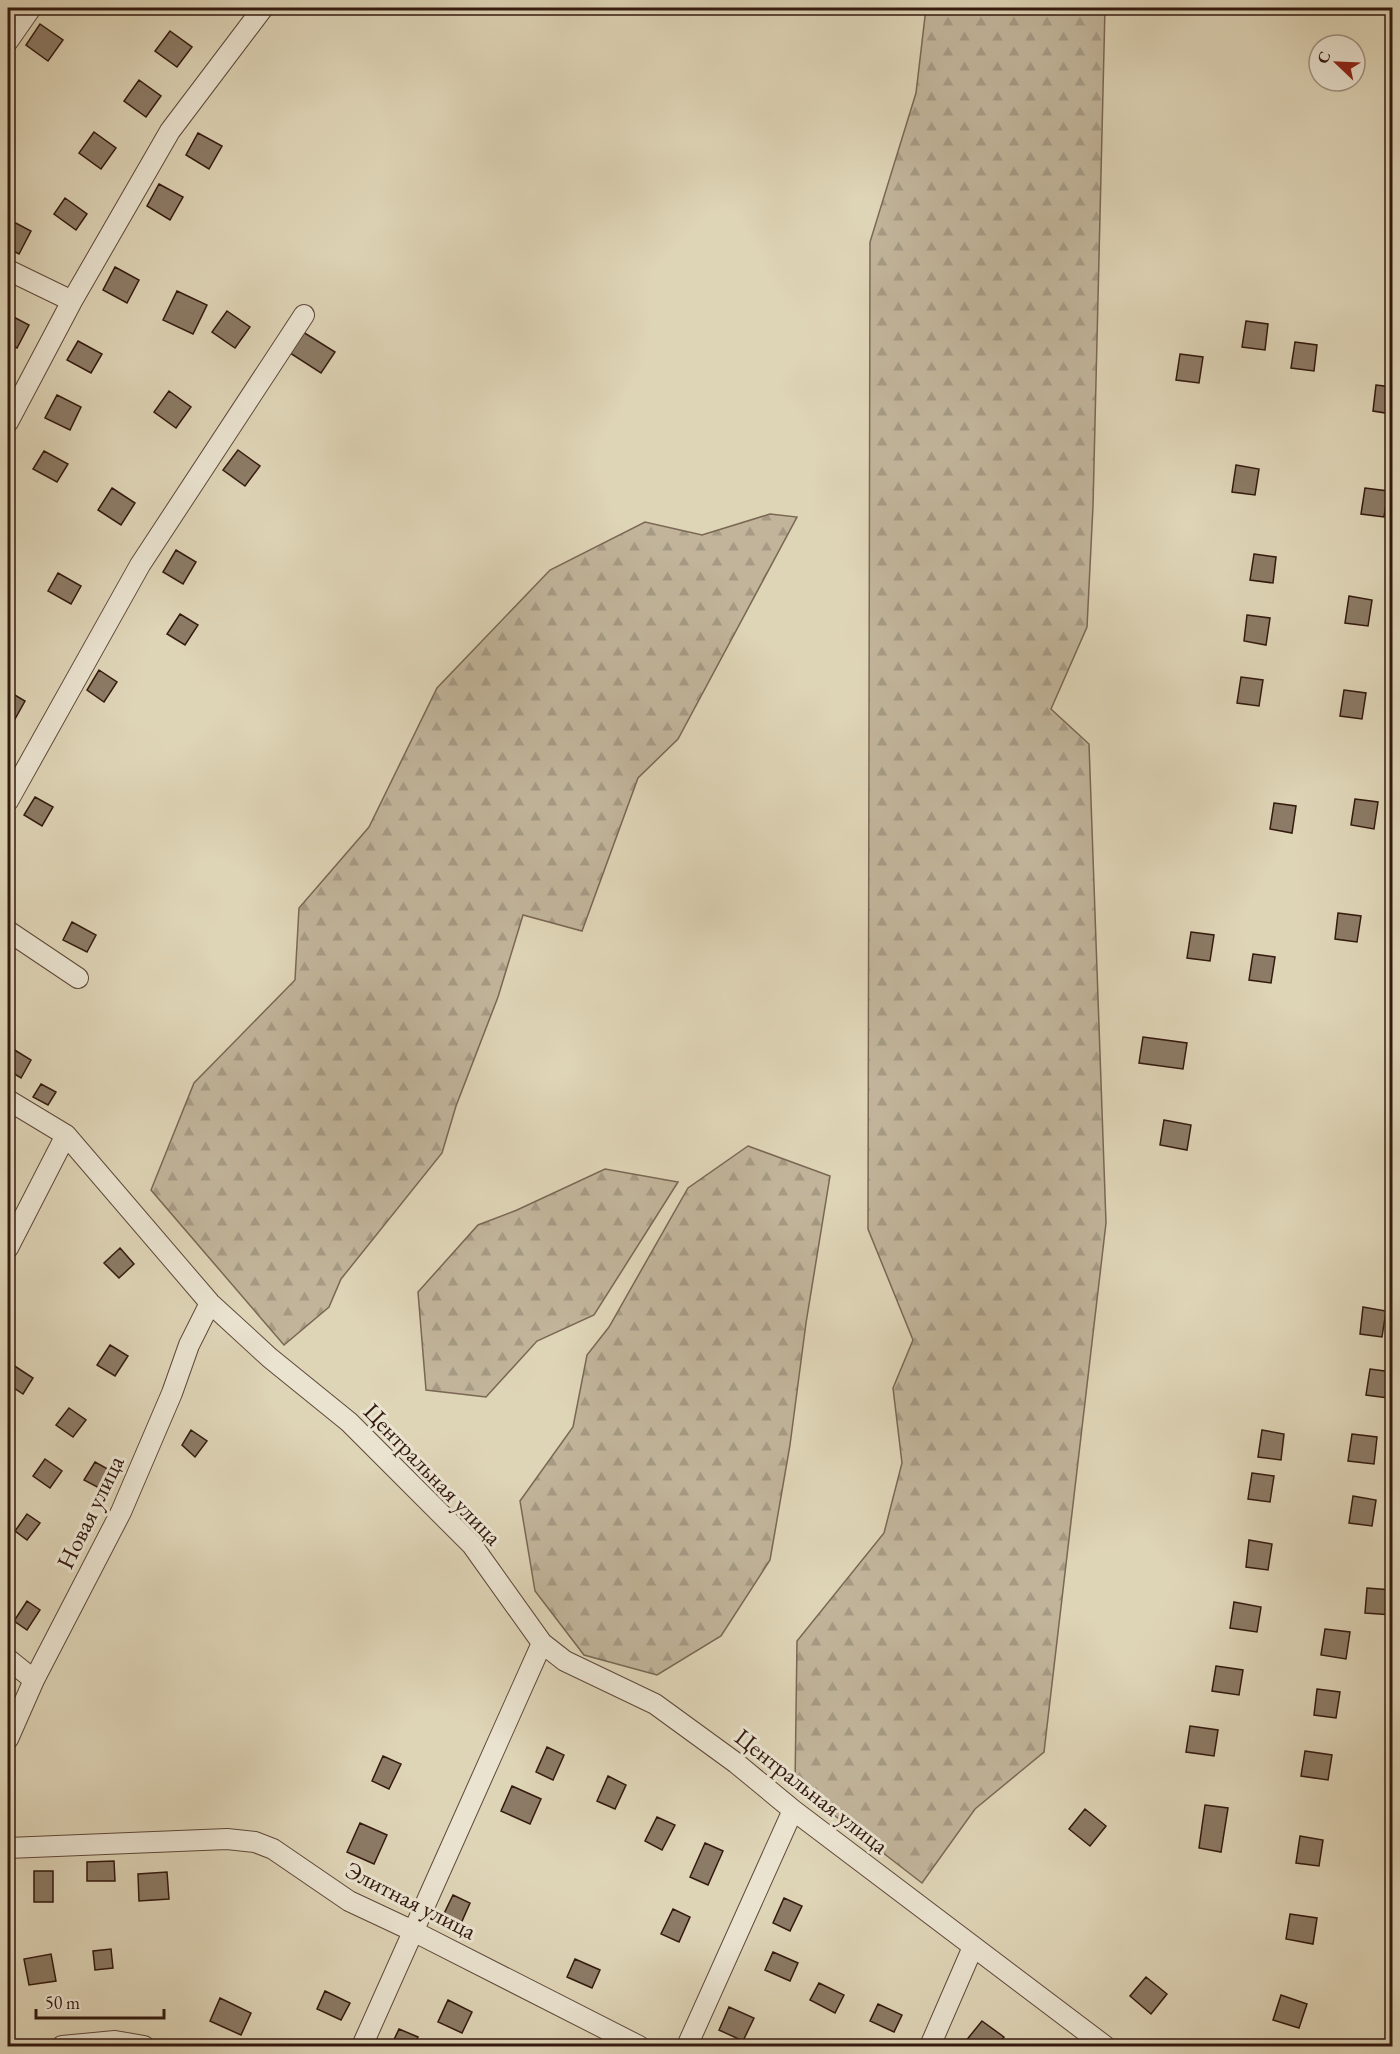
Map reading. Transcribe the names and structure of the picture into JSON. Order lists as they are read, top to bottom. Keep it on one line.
{"streets":{"street":["Центральная улица","Новая улица","Элитная улица"]},"crossings":[["Центральная улица","Новая улица"]],"scale_bar":"50 m","north":"top left"}
